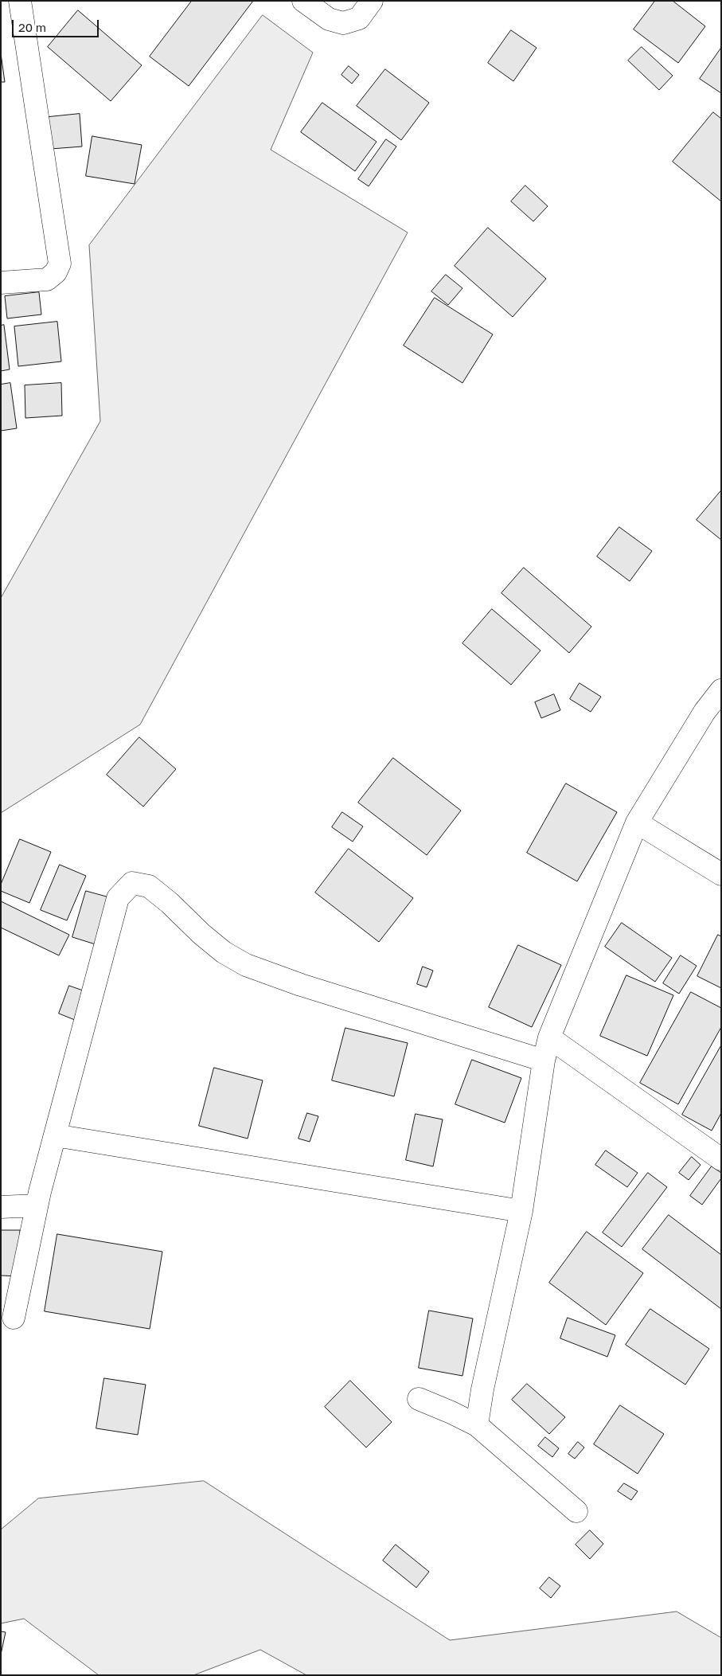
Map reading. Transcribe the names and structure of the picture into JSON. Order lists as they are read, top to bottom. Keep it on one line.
{"scale_bar":"20 m"}
